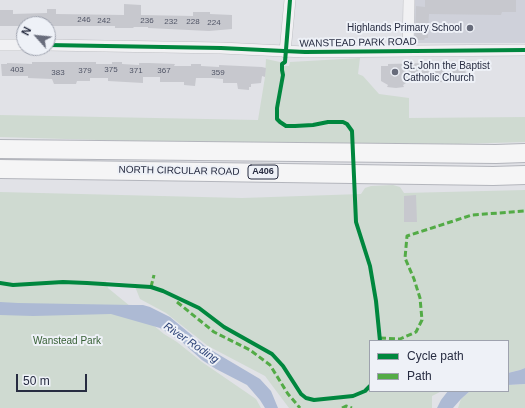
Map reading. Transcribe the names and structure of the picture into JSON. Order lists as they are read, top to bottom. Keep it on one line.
{"streets":{"highway":["NORTH CIRCULAR ROAD","A406"],"street":["WANSTEAD PARK ROAD"]},"water":["River Roding"],"parks":["Wanstead Park"],"places":["Highlands Primary School","St. John the Baptist Catholic Church"],"house_numbers":["246","242","236","232","228","224","403","375","379","371","367","383","359"],"legend":["Cycle path","Path"],"scale_bar":"50 m","north":"top left"}
